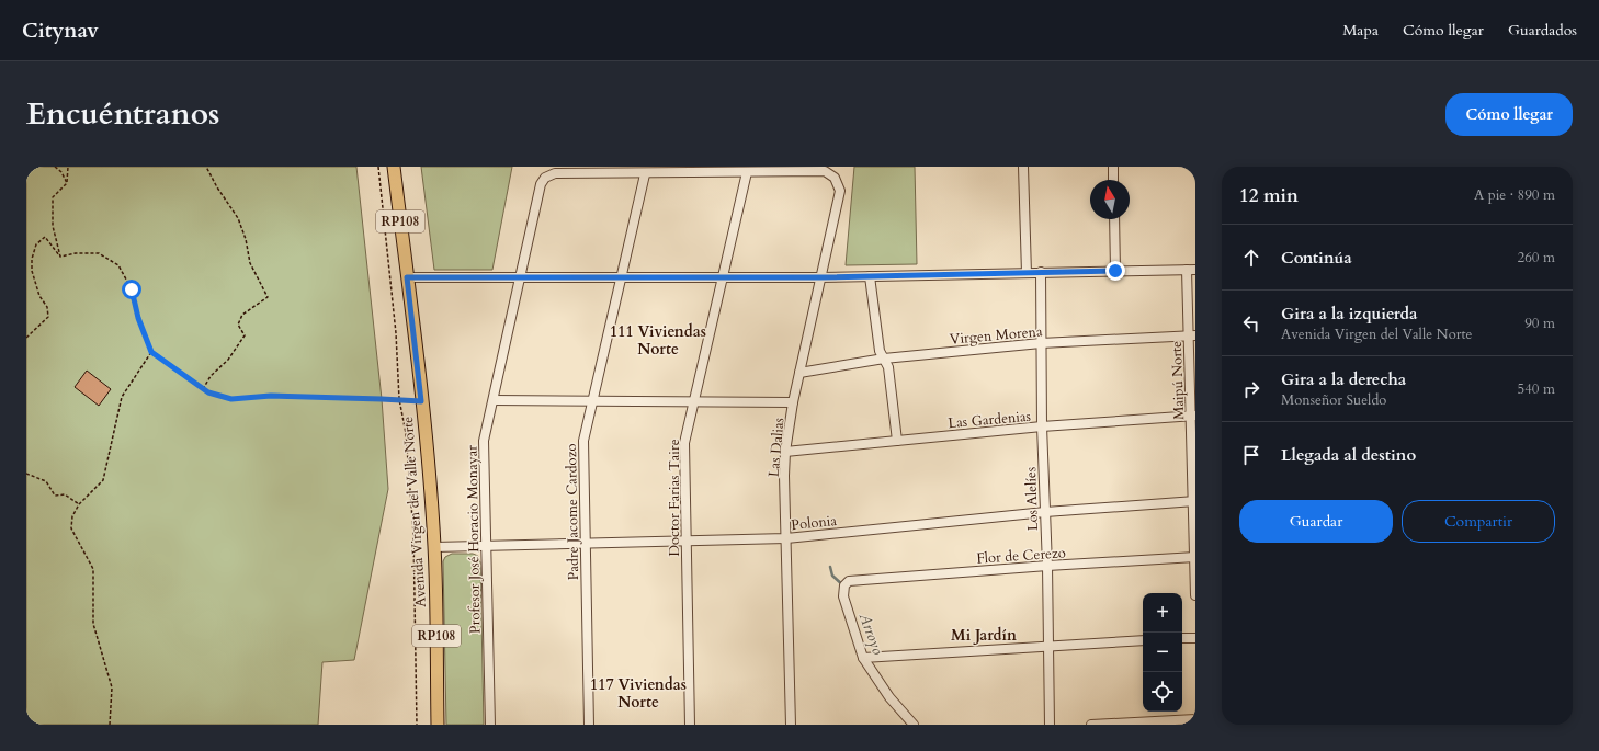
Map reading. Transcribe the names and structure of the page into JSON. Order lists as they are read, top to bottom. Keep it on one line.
{"streets":{"main road":["RP108","Avenida Virgen del Valle Norte"],"street":["Virgen Morena","Maipú Norte","Las Gardenias","Las Dalias","Doctor Farias Taire","Los Alelíes","Padre Jacome Cardozo","Polonia","Profesor José Horacio Monayar","Flor de Cerezo"]},"crossings":[["Virgen Morena","Maipú Norte"],["Virgen Morena","Las Dalias"],["Virgen Morena","Los Alelíes"],["Maipú Norte","Las Gardenias"],["Maipú Norte","Polonia"],["Maipú Norte","Flor de Cerezo"],["Las Gardenias","Las Dalias"],["Las Gardenias","Los Alelíes"],["Las Dalias","Doctor Farias Taire"],["Las Dalias","Polonia"],["Doctor Farias Taire","Polonia"],["Los Alelíes","Polonia"],["Los Alelíes","Flor de Cerezo"],["Avenida Virgen del Valle Norte","Polonia"],["Padre Jacome Cardozo","Polonia"],["Padre Jacome Cardozo","Profesor José Horacio Monayar"],["Polonia","Profesor José Horacio Monayar"]],"districts":["111 Viviendas Norte","Mi Jardín","117 Viviendas Norte"],"water":["Arroyo"],"north":"top","page":{"header":"Citynav","nav":["Mapa","Cómo llegar","Guardados"],"title":"Encuéntranos","buttons":["Cómo llegar",["Guardar","Compartir"]],"heading":["12 min","A pie · 890 m"],"list":[["Continúa","260 m"],["Gira a la izquierda","Avenida Virgen del Valle Norte","90 m"],["Gira a la derecha","Monseñor Sueldo","540 m"],"Llegada al destino"],"map_buttons":["+","−"]}}
